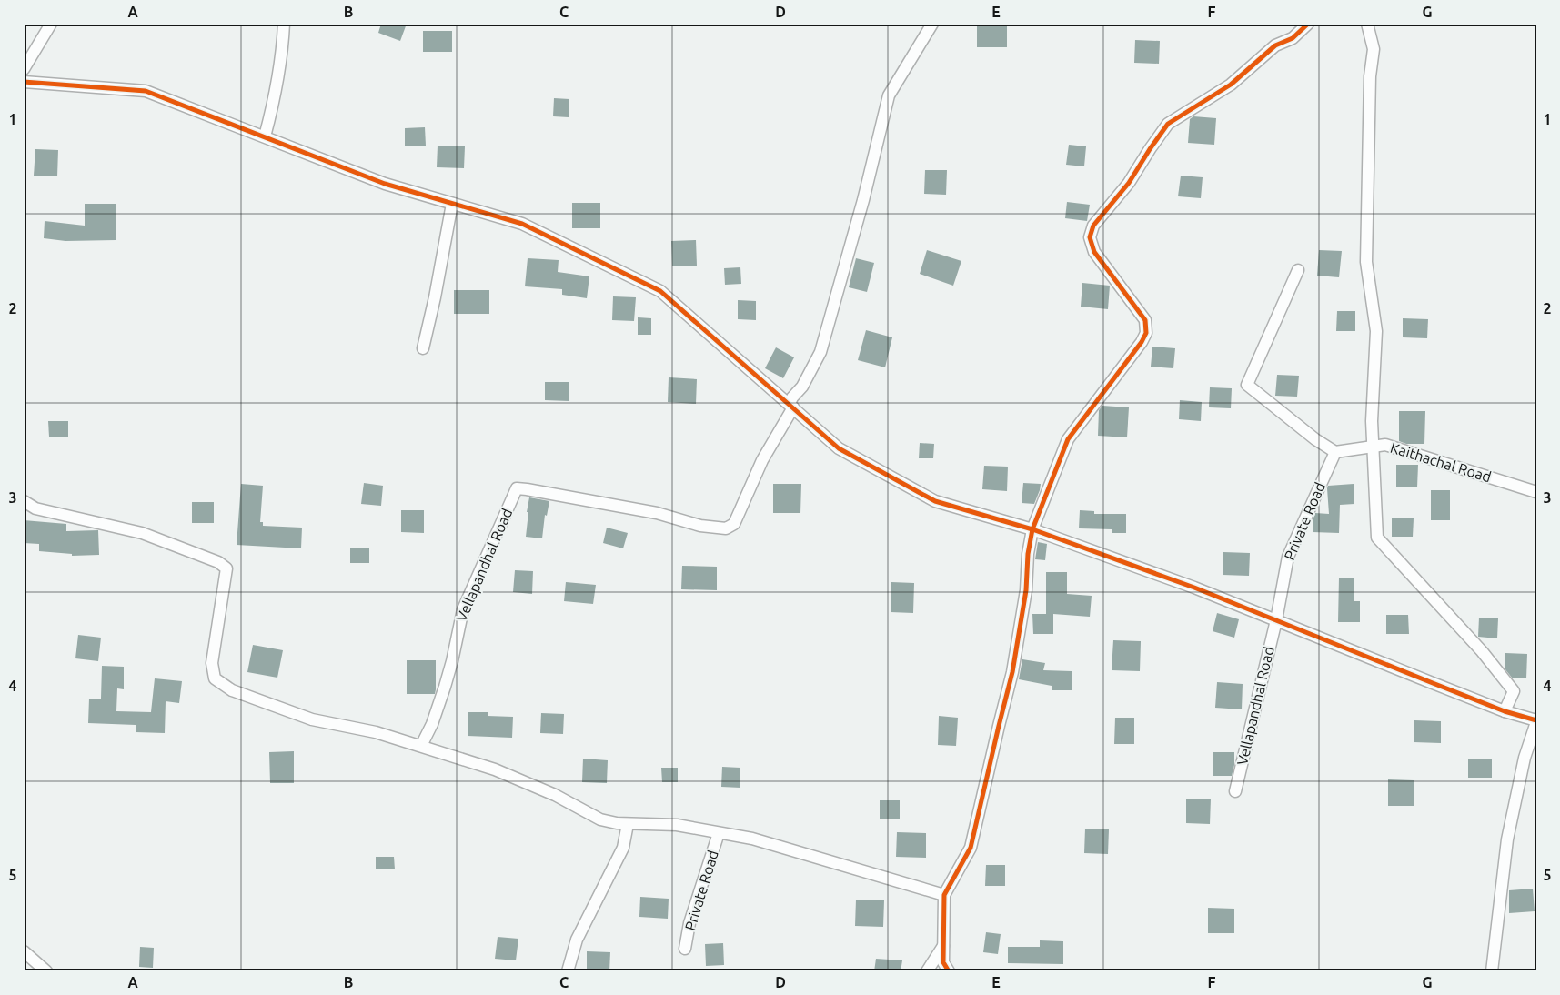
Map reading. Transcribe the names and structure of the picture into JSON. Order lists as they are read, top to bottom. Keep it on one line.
{"streets":{"street":["Kaithachal Road","Private Road","Vellapandhal Road"]},"crossings":[["Kaithachal Road","Private Road"],["Private Road","Vellapandhal Road"]],"grid":{"columns":["A","B","C","D","E","F","G"],"rows":["1","2","3","4","5"]}}
